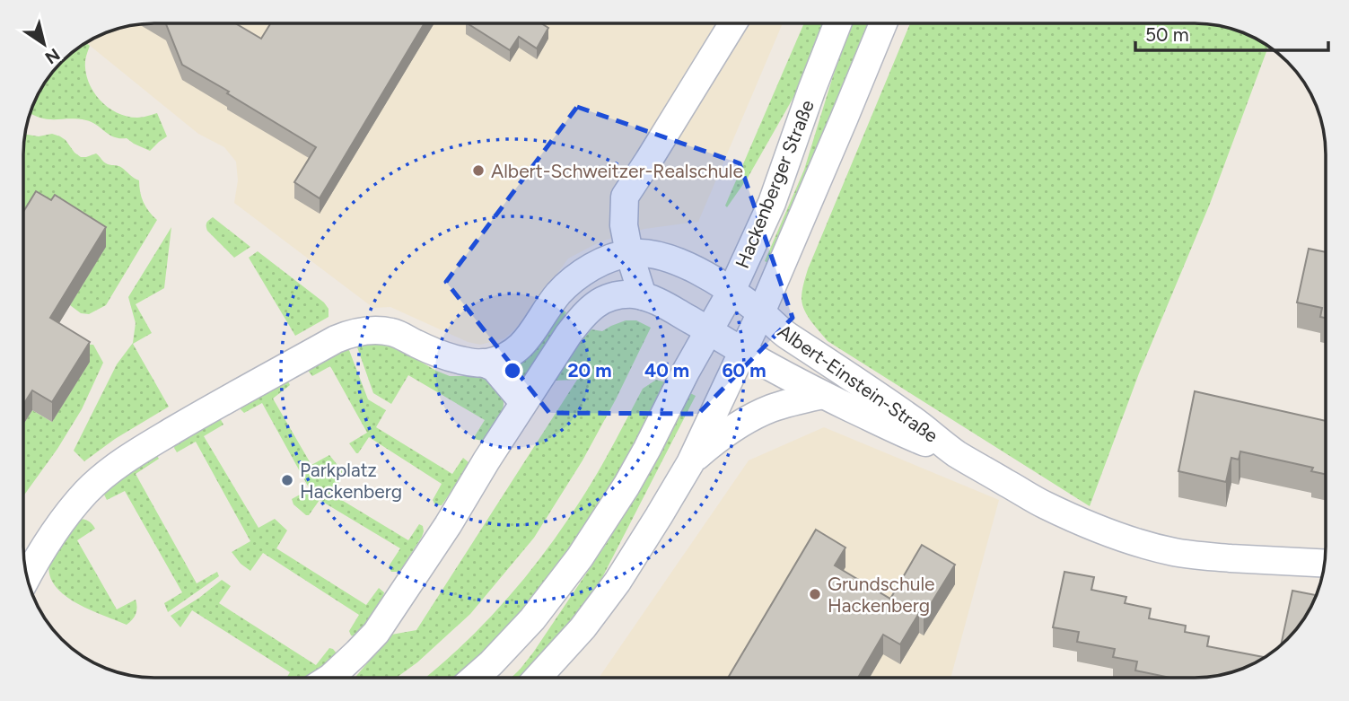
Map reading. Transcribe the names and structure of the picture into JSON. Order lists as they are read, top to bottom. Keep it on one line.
{"streets":{"street":["Hackenberger Straße","Albert-Einstein-Straße"]},"crossings":[["Hackenberger Straße","Albert-Einstein-Straße"]],"places":["Albert-Schweitzer-Realschule","Parkplatz Hackenberg","Grundschule Hackenberg"],"scale_bar":"50 m","north":"bottom right","rings":["20 m","40 m","60 m"]}
